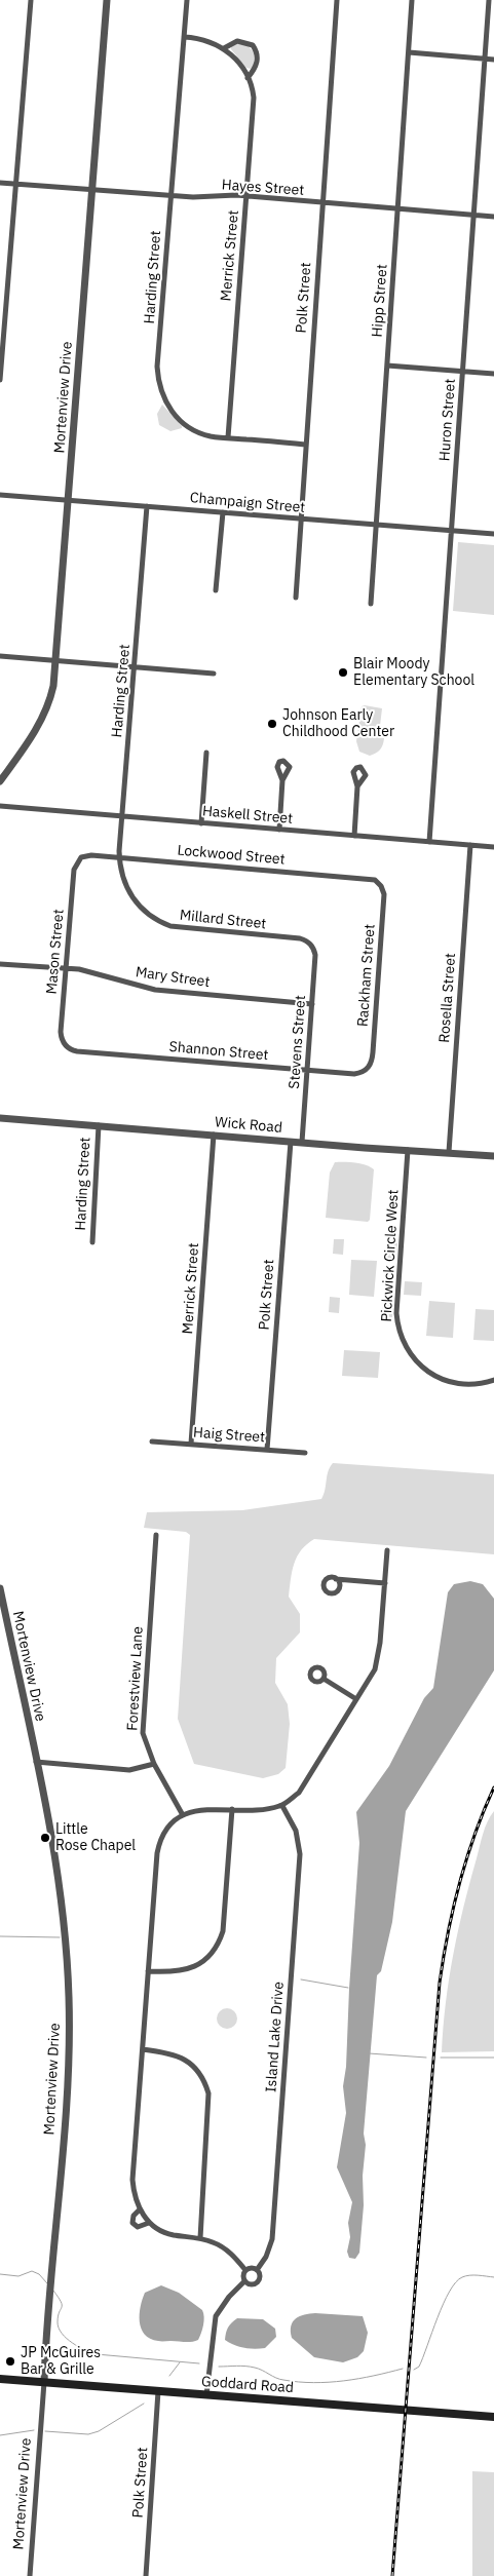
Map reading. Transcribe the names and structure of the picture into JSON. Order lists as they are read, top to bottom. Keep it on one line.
{"streets":{"main road":["Goddard Road"],"street":["Hayes Street","Merrick Street","Harding Street","Polk Street","Hipp Street","Mortenview Drive","Huron Street","Champaign Street","Haskell Street","Lockwood Street","Millard Street","Mason Street","Rackham Street","Mary Street","Rosella Street","Stevens Street","Shannon Street","Wick Road","Pickwick Circle West","Haig Street","Forestview Lane","Island Lake Drive"]},"crossings":[["Hayes Street","Merrick Street"],["Hayes Street","Harding Street"],["Hayes Street","Polk Street"],["Hayes Street","Hipp Street"],["Hayes Street","Mortenview Drive"],["Hayes Street","Huron Street"],["Merrick Street","Harding Street"],["Merrick Street","Wick Road"],["Merrick Street","Haig Street"],["Harding Street","Polk Street"],["Harding Street","Champaign Street"],["Harding Street","Haskell Street"],["Harding Street","Millard Street"],["Harding Street","Wick Road"],["Polk Street","Champaign Street"],["Polk Street","Wick Road"],["Polk Street","Haig Street"],["Polk Street","Goddard Road"],["Hipp Street","Champaign Street"],["Mortenview Drive","Champaign Street"],["Mortenview Drive","Goddard Road"],["Huron Street","Champaign Street"],["Huron Street","Haskell Street"],["Haskell Street","Millard Street"],["Haskell Street","Rosella Street"],["Lockwood Street","Millard Street"],["Lockwood Street","Mason Street"],["Lockwood Street","Rackham Street"],["Millard Street","Stevens Street"],["Mason Street","Mary Street"],["Mason Street","Shannon Street"],["Rackham Street","Shannon Street"],["Mary Street","Stevens Street"],["Rosella Street","Wick Road"],["Stevens Street","Shannon Street"],["Stevens Street","Wick Road"],["Wick Road","Pickwick Circle West"]],"places":["Blair Moody Elementary School","Johnson Early Childhood Center","Little Rose Chapel","JP McGuires Bar & Grille"]}
